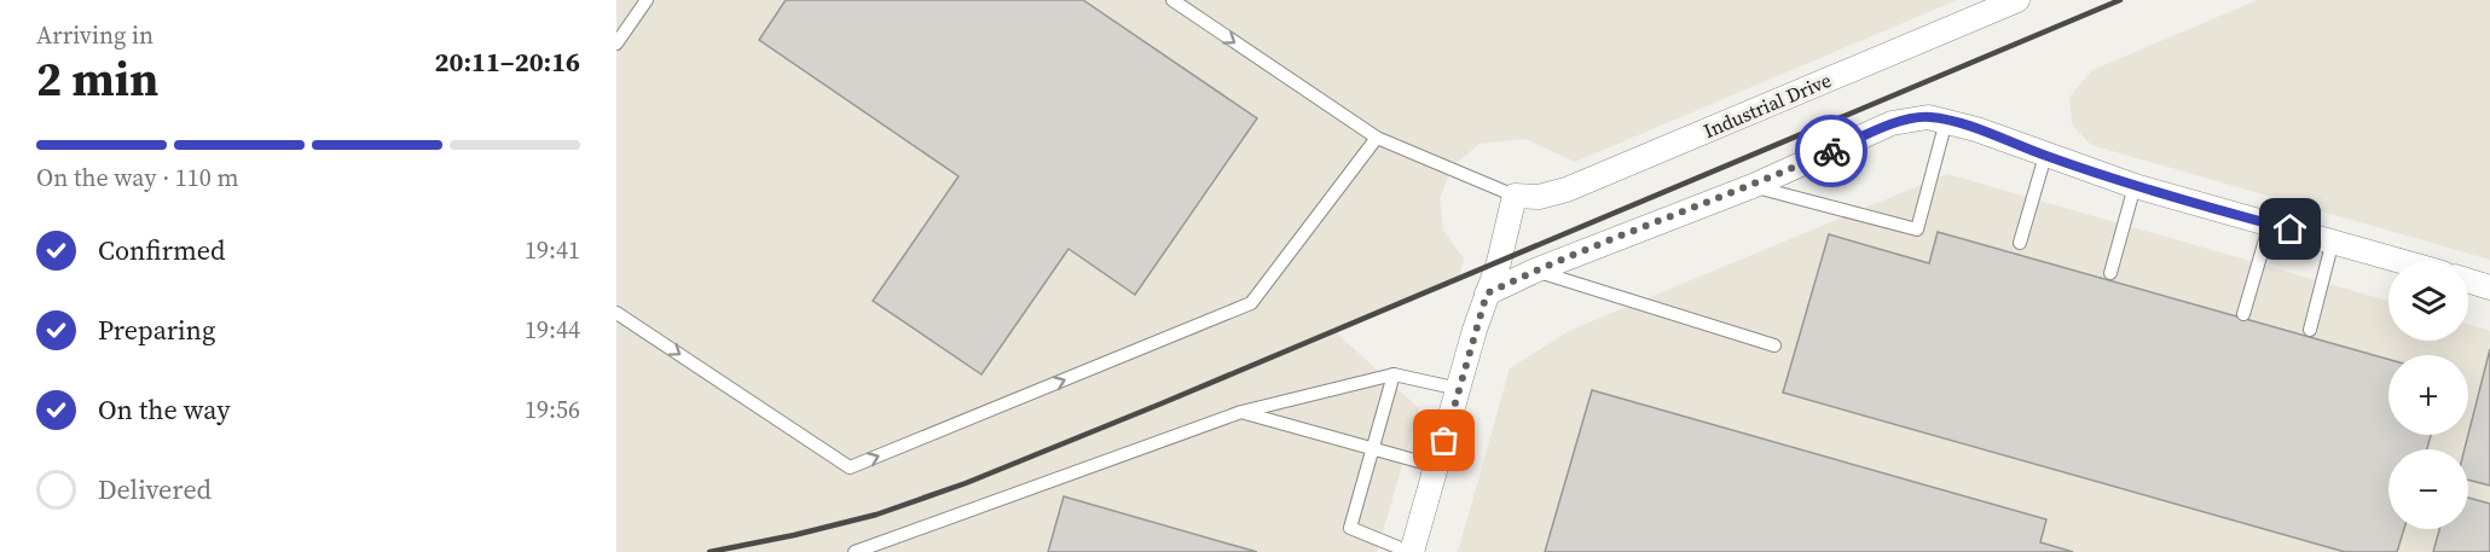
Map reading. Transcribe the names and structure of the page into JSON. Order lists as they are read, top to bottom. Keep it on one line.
{"streets":{"street":["Industrial Drive"]},"page":{"heading":["2 min","Arriving in","20:11–20:16"],"bar":"On the way · 110 m","list":[["Confirmed","19:41"],["Preparing","19:44"],["On the way","19:56"],"Delivered"],"map_buttons":["+","−"]}}
